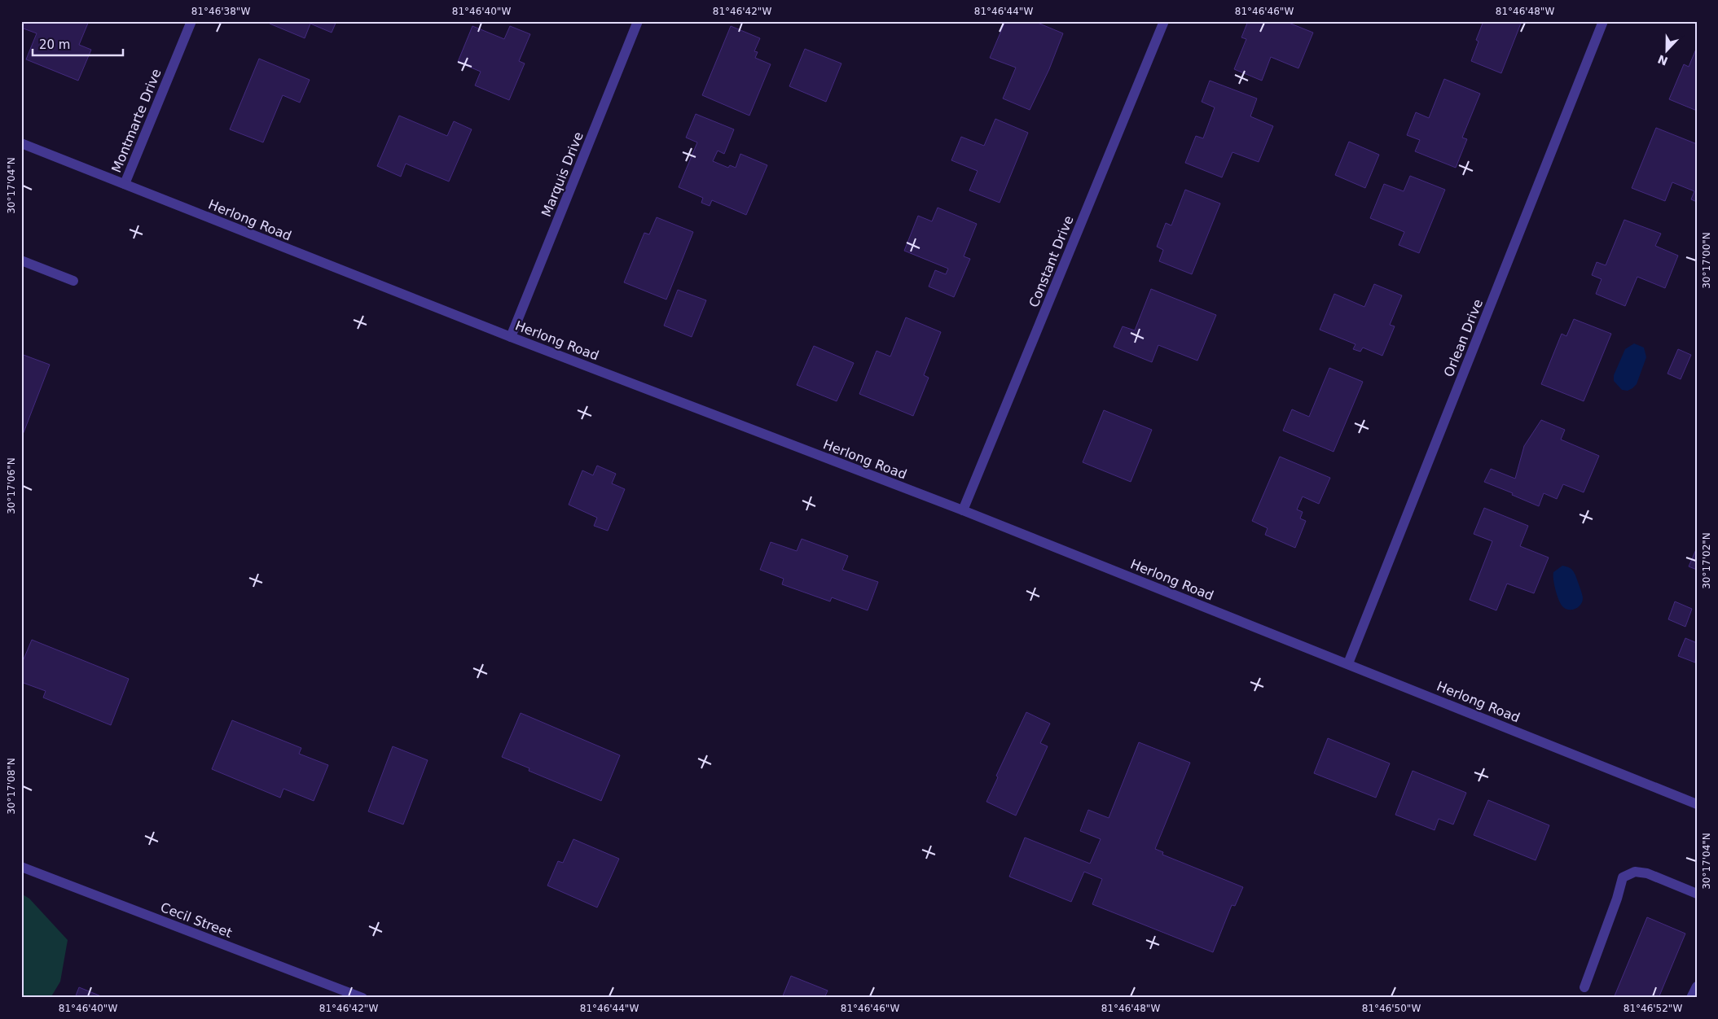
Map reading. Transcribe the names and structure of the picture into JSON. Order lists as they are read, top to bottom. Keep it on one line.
{"streets":{"street":["Montmarte Drive","Marquis Drive","Herlong Road","Constant Drive","Orlean Drive","Cecil Street"]},"crossings":[["Montmarte Drive","Herlong Road"],["Marquis Drive","Herlong Road"],["Herlong Road","Constant Drive"],["Herlong Road","Orlean Drive"]],"scale_bar":"20 m","north":"bottom","coordinates":["81°46'38\"W","81°46'40\"W","81°46'42\"W","81°46'44\"W","81°46'46\"W","81°46'48\"W","30°17'04\"N","30°17'00\"N","30°17'06\"N","30°17'02\"N","30°17'08\"N","81°46'50\"W","81°46'52\"W"]}
